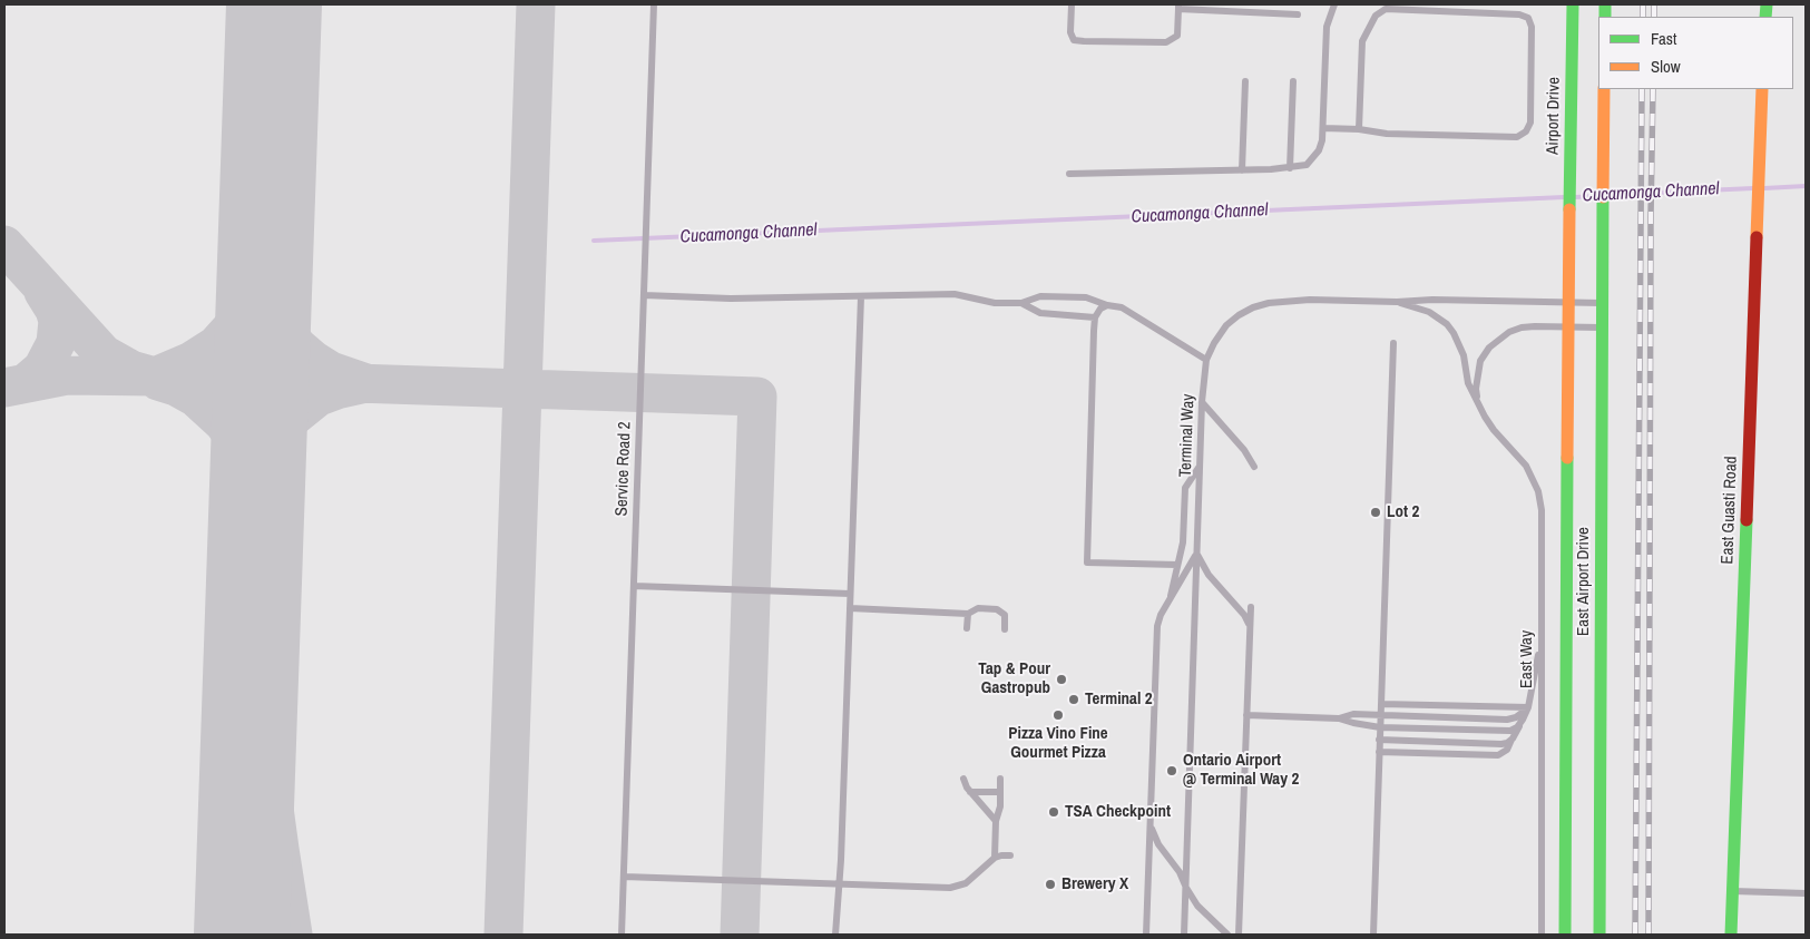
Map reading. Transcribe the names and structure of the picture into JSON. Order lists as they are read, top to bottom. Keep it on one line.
{"streets":{"main road":["Airport Drive","East Guasti Road","East Airport Drive"],"lane":["Terminal Way","Service Road 2","East Way"]},"crossings":[["Airport Drive","East Airport Drive"],["Terminal Way","East Airport Drive"],["Terminal Way","East Way"]],"water":["Cucamonga Channel"],"places":["Lot 2","Tap & Pour Gastropub","Terminal 2","Pizza Vino Fine Gourmet Pizza","Ontario Airport @ Terminal Way 2","TSA Checkpoint","Brewery X"],"legend":["Fast","Slow"]}
